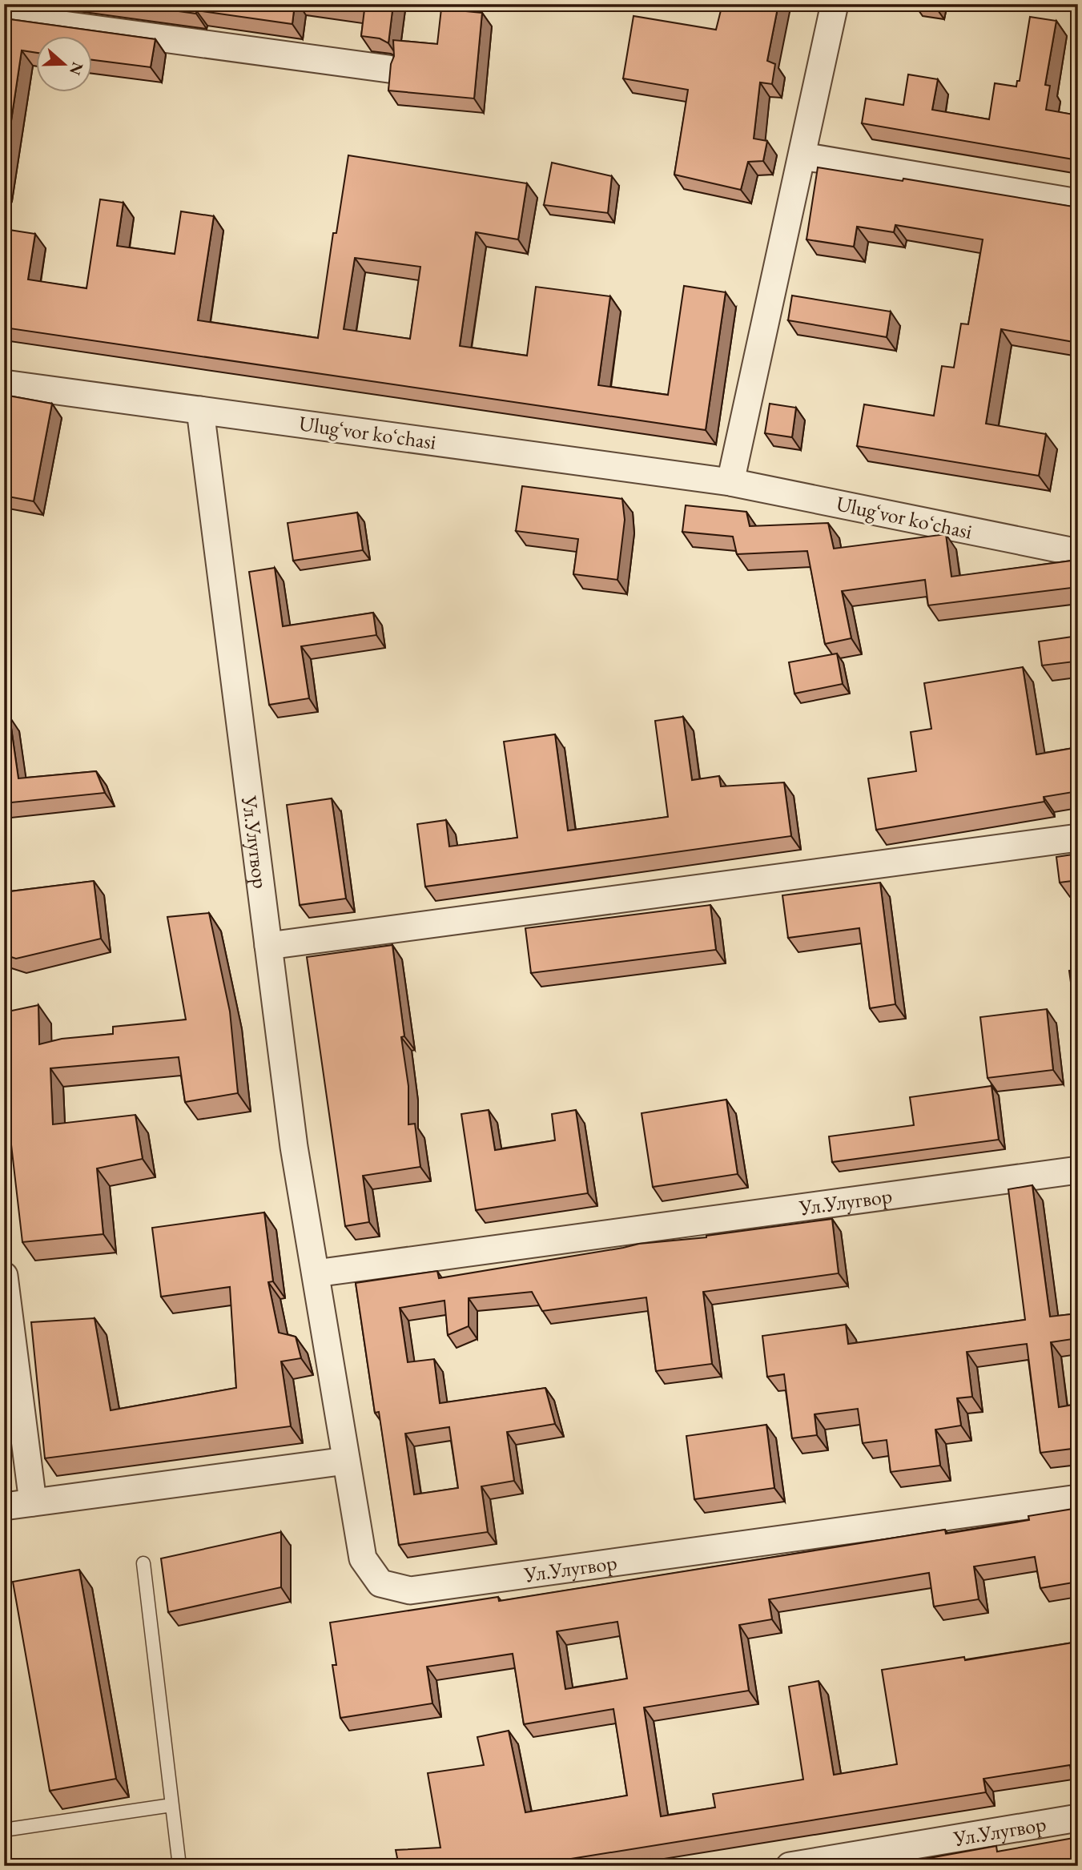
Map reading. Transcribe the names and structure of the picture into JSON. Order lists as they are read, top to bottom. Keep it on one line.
{"streets":{"street":["Ulugʻvor koʻchasi","Ул.Улугвор"]},"crossings":[["Ulugʻvor koʻchasi","Ул.Улугвор"]],"north":"right"}
